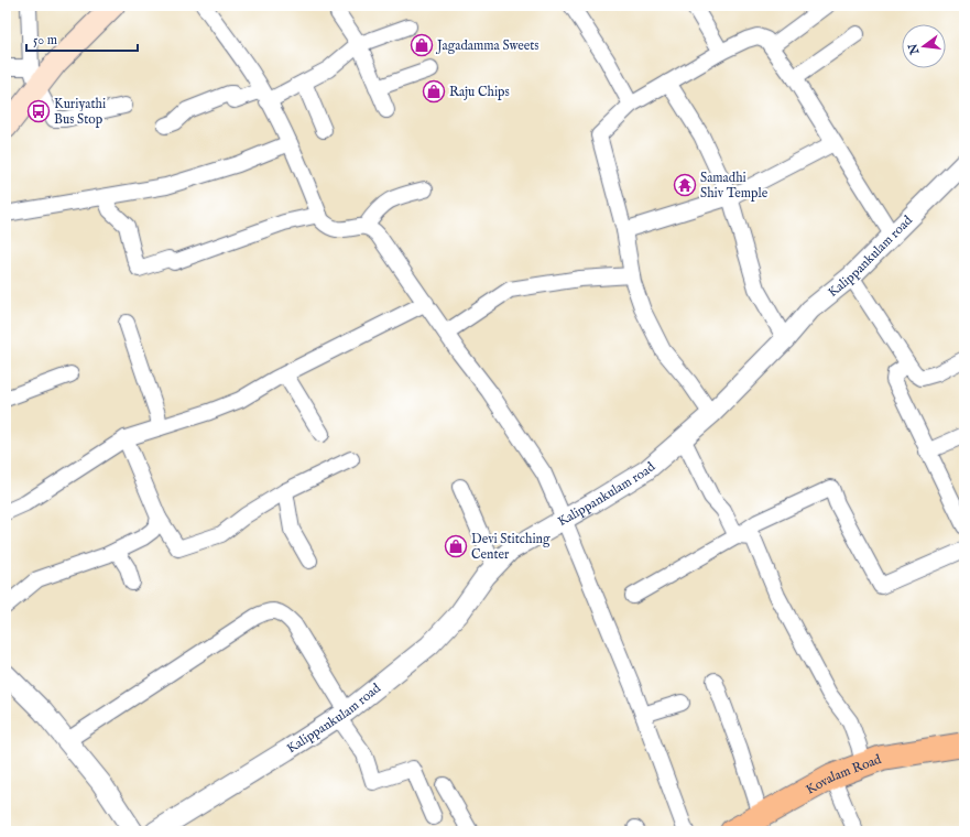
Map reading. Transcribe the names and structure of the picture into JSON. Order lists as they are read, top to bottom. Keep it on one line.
{"streets":{"main road":["Kovalam Road"],"street":["Kalippankulam road"]},"places":{"shop":["Jagadamma Sweets","Raju Chips","Devi Stitching Center"],"bus stop":["Kuriyathi Bus Stop"],"temple":["Samadhi Shiv Temple"]},"scale_bar":"50 m","north":"left"}
